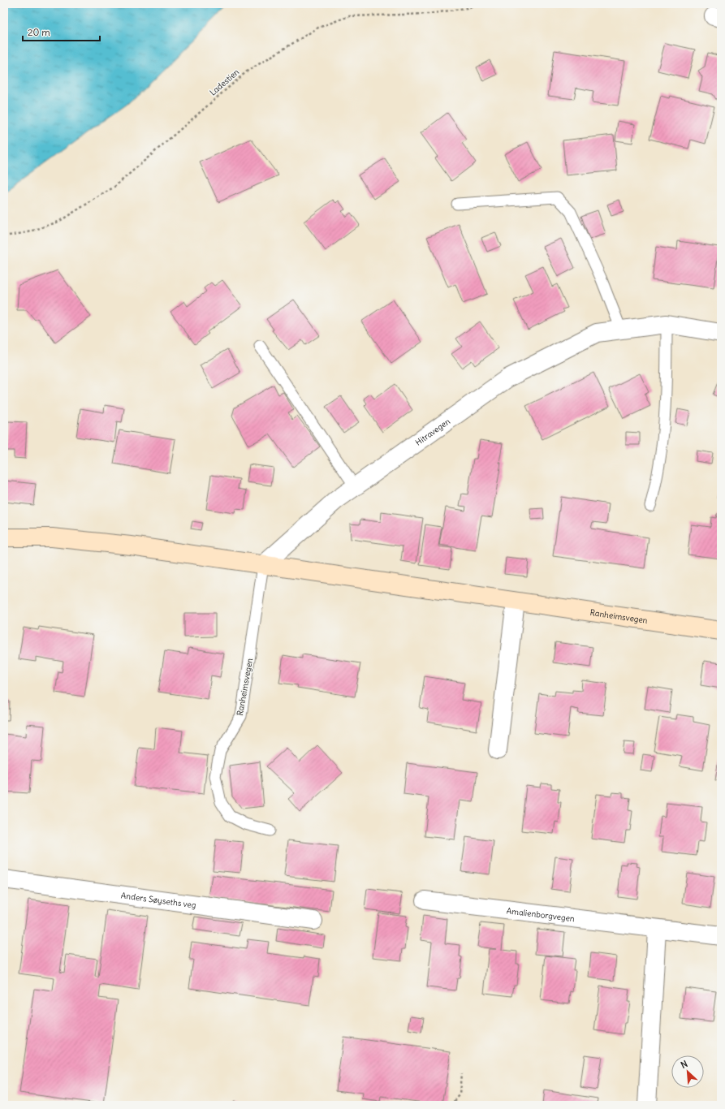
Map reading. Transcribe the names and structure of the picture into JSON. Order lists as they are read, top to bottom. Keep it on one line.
{"streets":{"street":["Hitravegen","Ranheimsvegen","Anders Søyseths veg","Amalienborgvegen"],"path":["Ladestien"]},"crossings":[["Hitravegen","Ranheimsvegen"]],"scale_bar":"20 m","north":"top left"}
